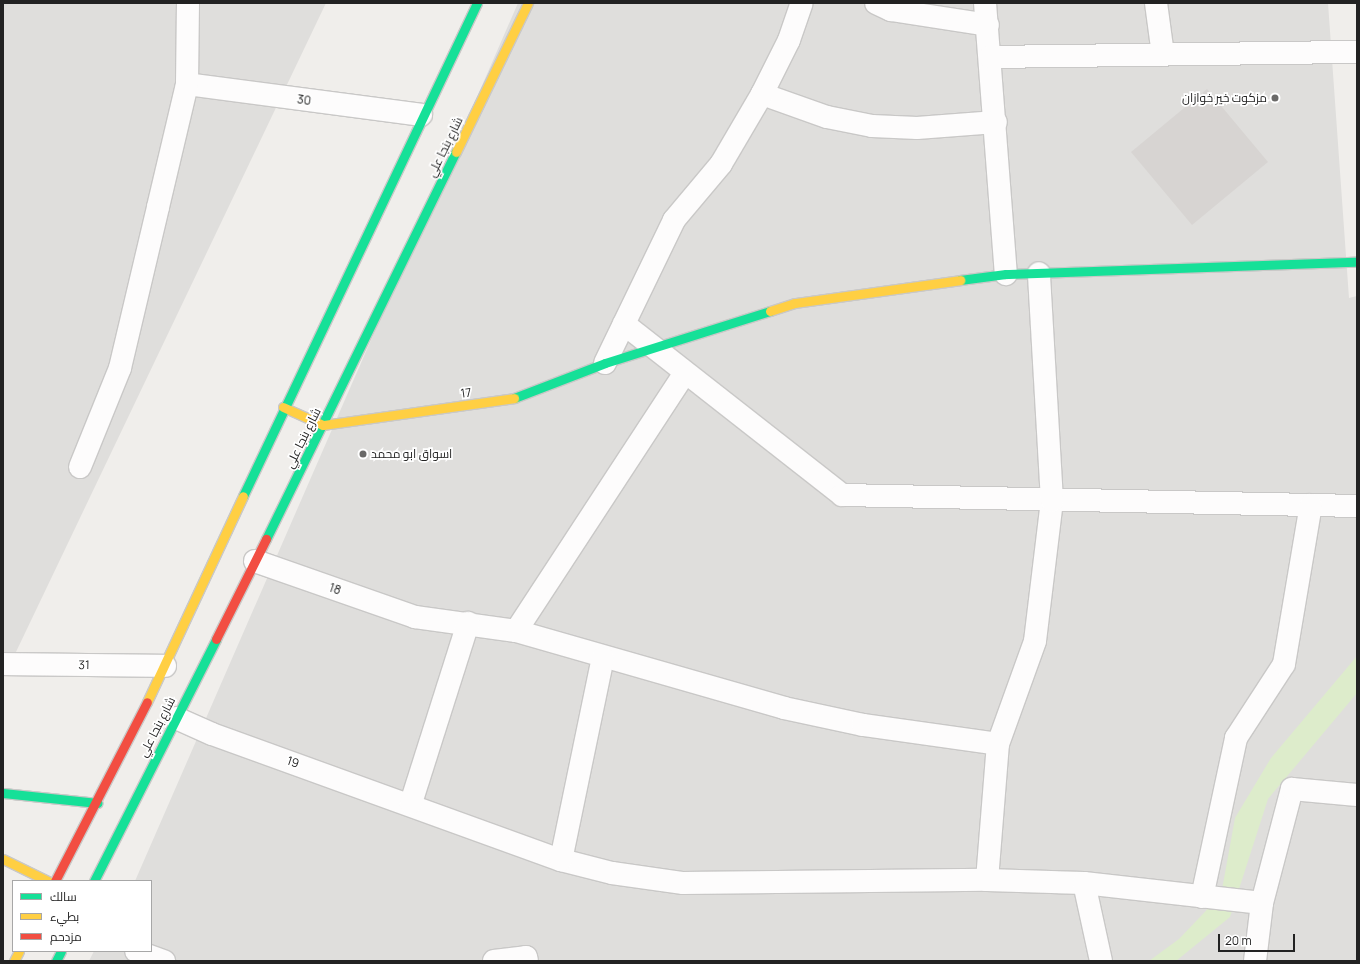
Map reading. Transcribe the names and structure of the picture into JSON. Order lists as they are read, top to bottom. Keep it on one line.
{"streets":{"main road":["شارع بنجا علي","17"],"street":["30","18","31","19"]},"crossings":[["30","شارع بنجا علي"],["شارع بنجا علي","17"],["شارع بنجا علي","18"],["شارع بنجا علي","31"],["شارع بنجا علي","19"]],"places":["مزكوت خير خوازان","اسواق ابو محمد"],"legend":["سالك","بطيء","مزدحم"],"scale_bar":"20 m"}
